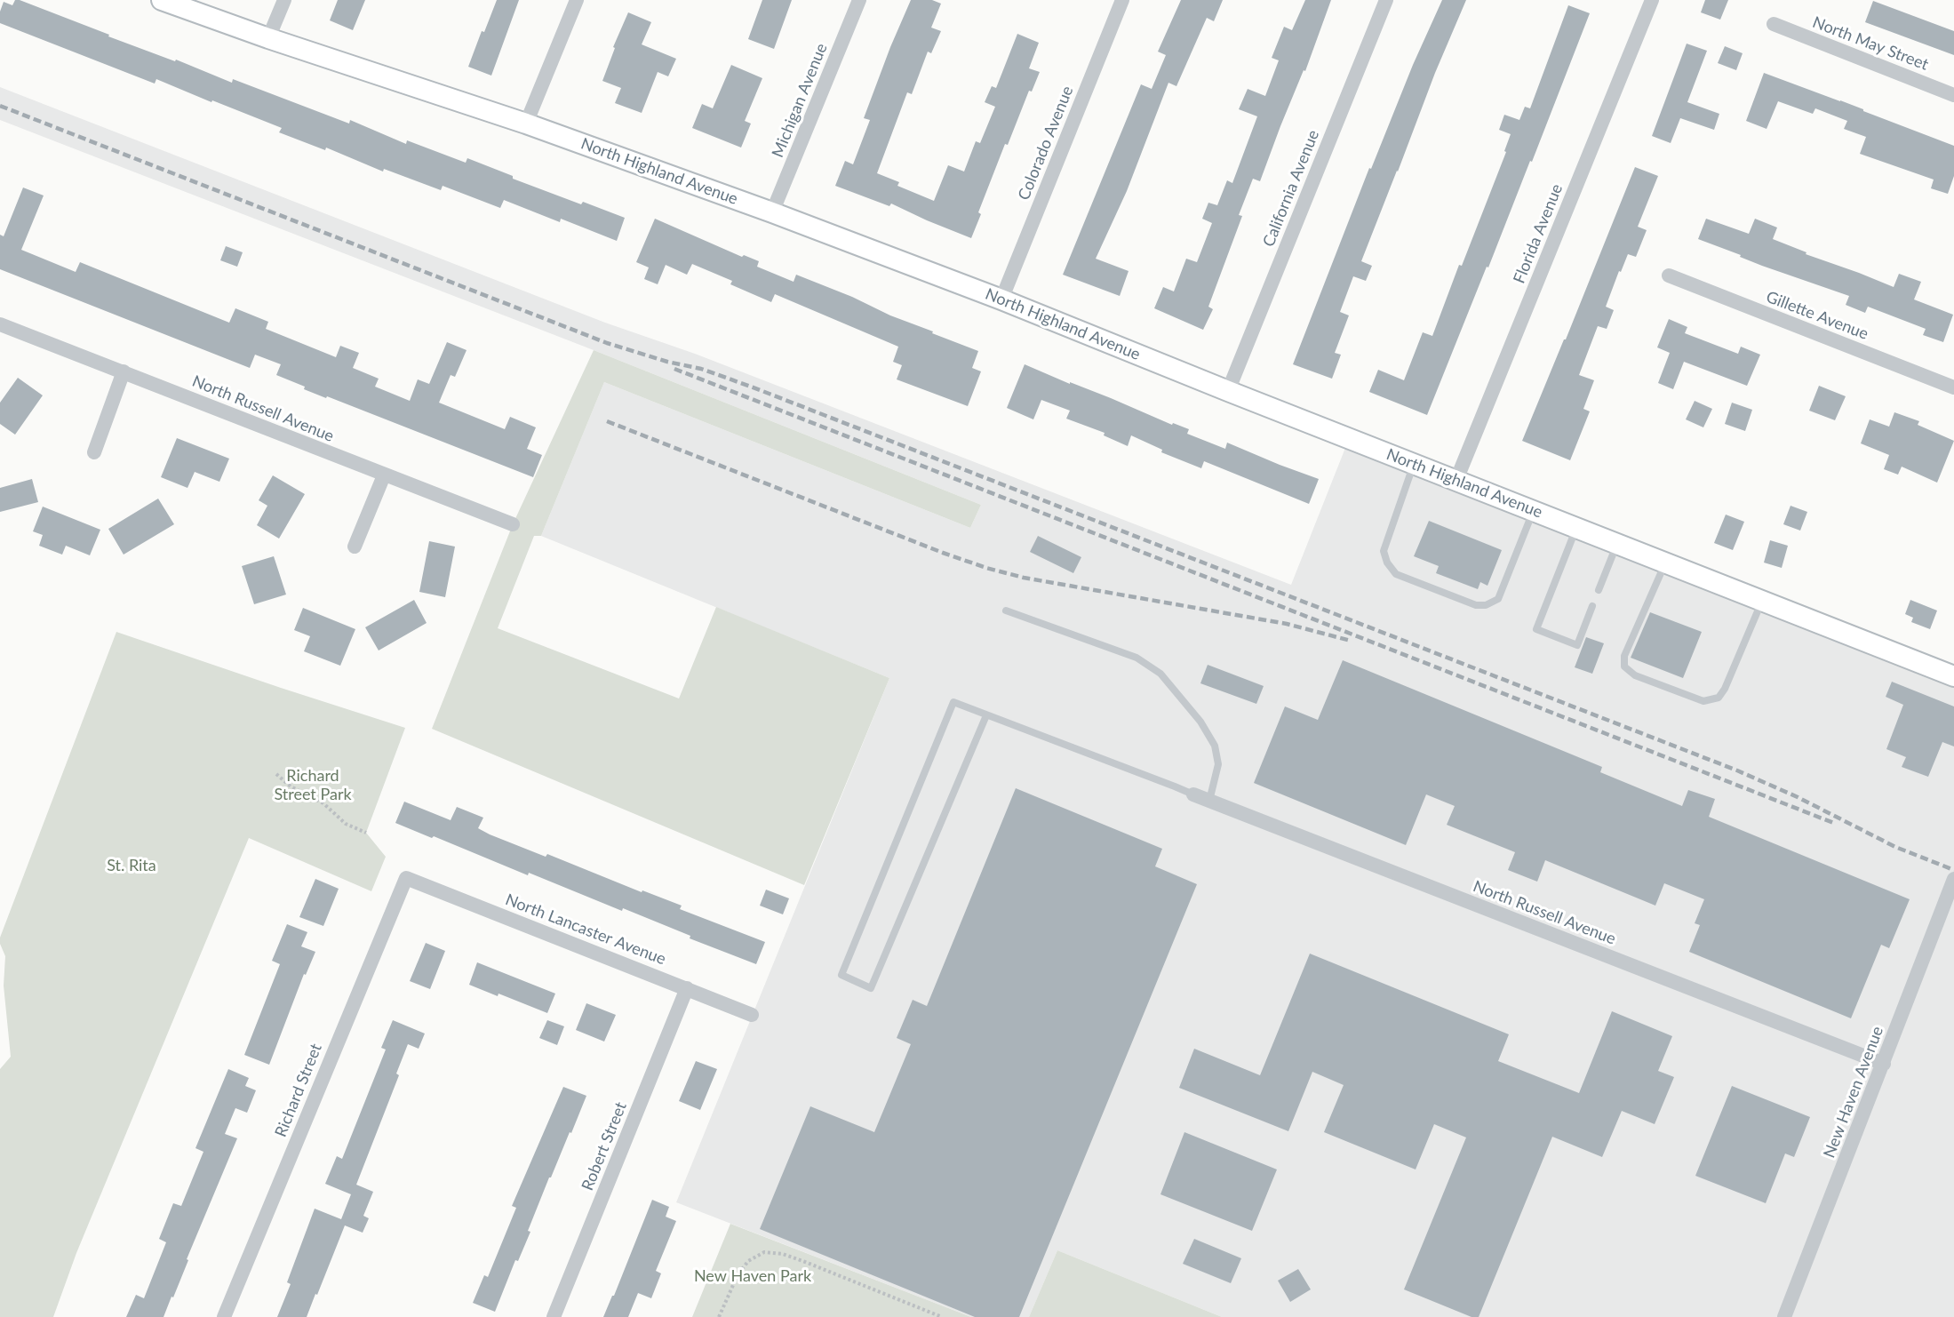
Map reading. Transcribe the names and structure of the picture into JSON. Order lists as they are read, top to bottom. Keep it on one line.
{"streets":{"street":["North May Street","Michigan Avenue","Colorado Avenue","North Highland Avenue","California Avenue","Florida Avenue","Gillette Avenue","North Russell Avenue","North Lancaster Avenue","Richard Street","New Haven Avenue","Robert Street"]},"crossings":[["Michigan Avenue","North Highland Avenue"],["Colorado Avenue","North Highland Avenue"],["North Highland Avenue","California Avenue"],["North Highland Avenue","Florida Avenue"],["North Russell Avenue","New Haven Avenue"],["North Lancaster Avenue","Richard Street"],["North Lancaster Avenue","Robert Street"]],"parks":["Richard Street Park","St. Rita","New Haven Park"]}
